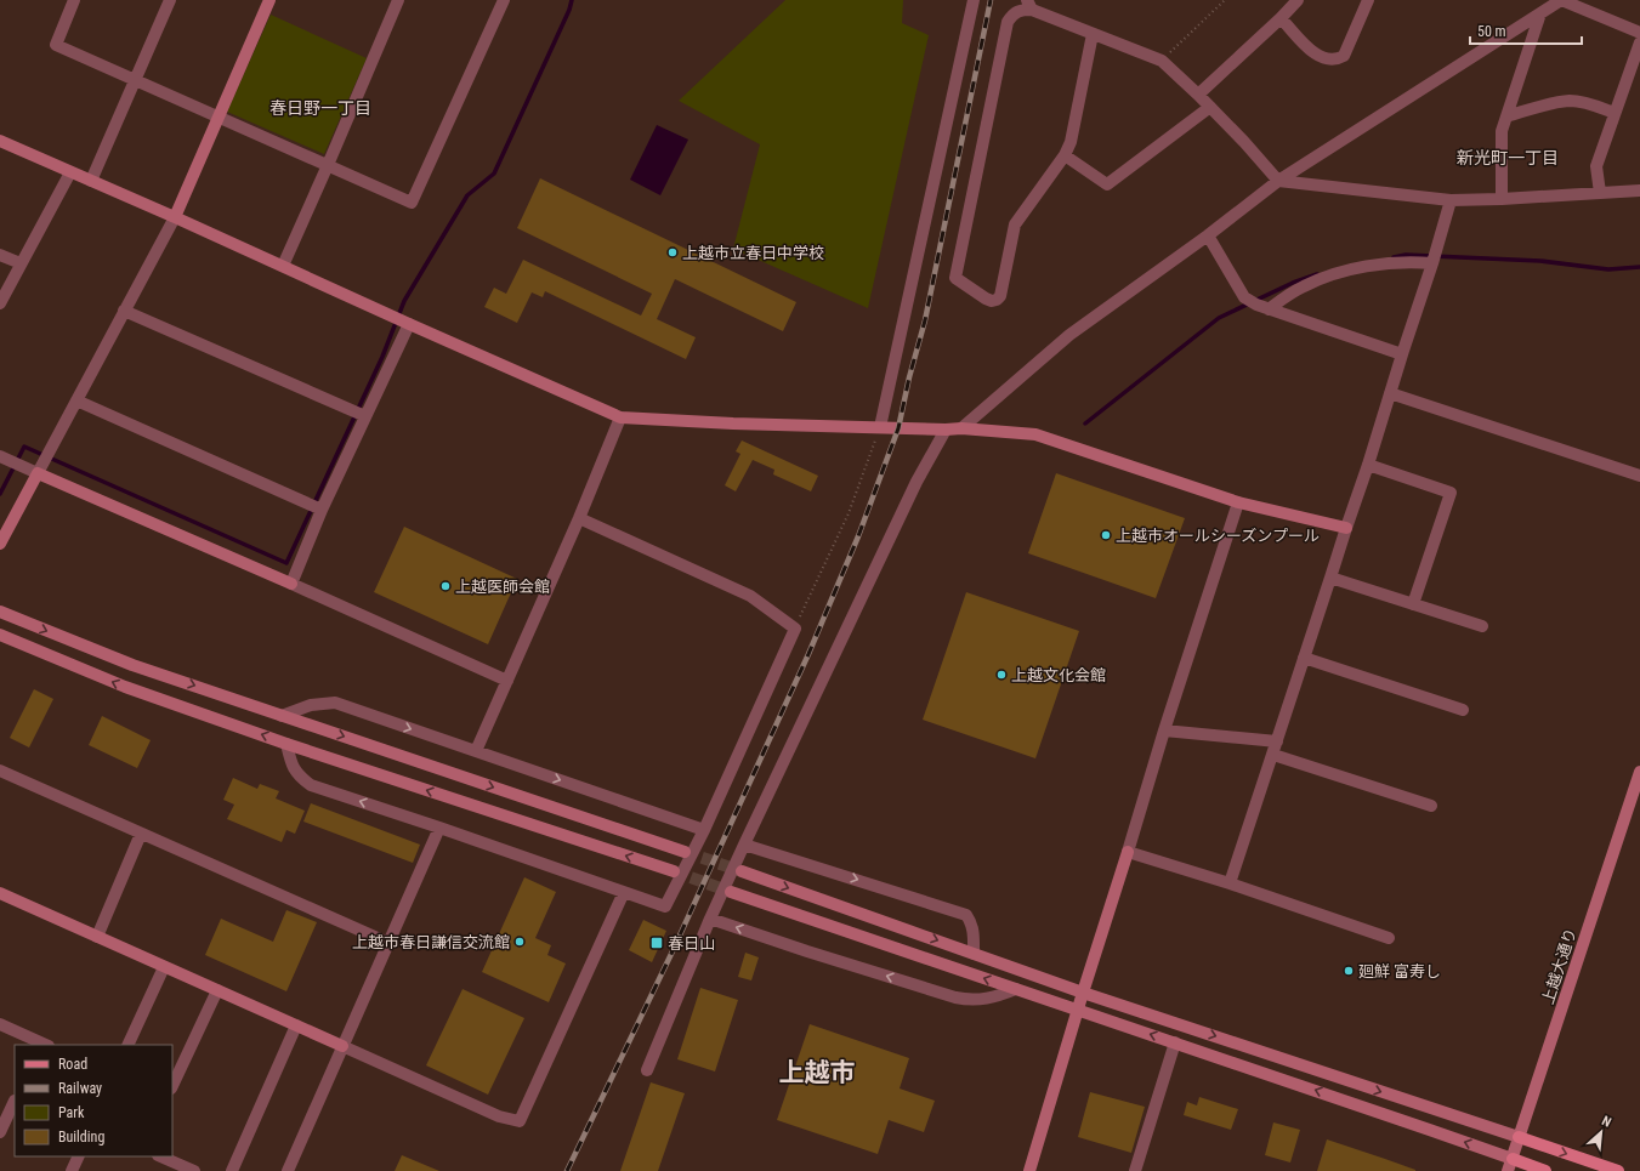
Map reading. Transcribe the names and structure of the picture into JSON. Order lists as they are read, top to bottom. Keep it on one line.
{"streets":{"street":["上越大通り"]},"districts":["春日野一丁目","新光町一丁目","上越市"],"places":{"other":["上越市立春日中学校","上越市オールシーズンプール","上越医師会館","上越文化会館","上越市春日謙信交流館","廻鮮 富寿し"],"transit":["春日山"]},"legend":["Road","Railway","Park","Building"],"scale_bar":"50 m","north":"top right"}
